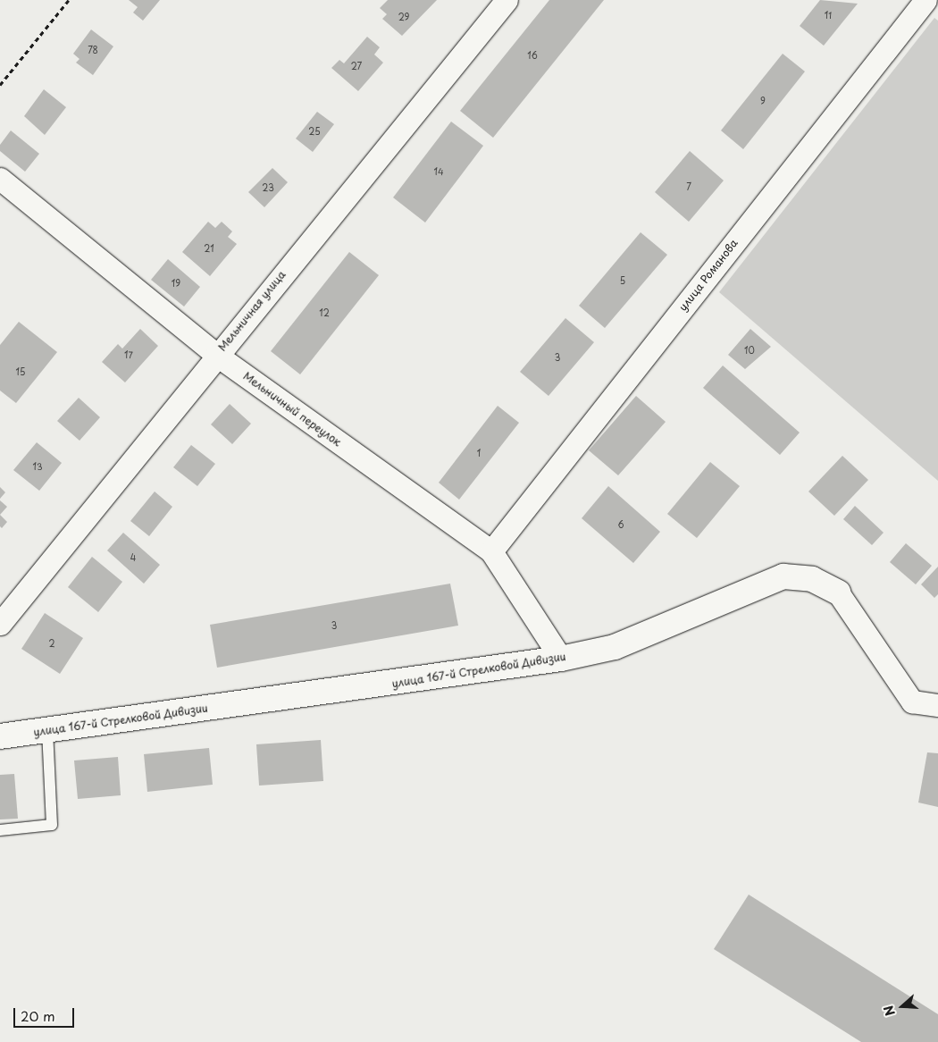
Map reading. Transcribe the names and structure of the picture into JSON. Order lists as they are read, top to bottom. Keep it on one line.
{"streets":{"street":["улица Романова","Мельничная улица","Мельничный переулок","улица 167-й Стрелковой Дивизии"]},"crossings":[["улица Романова","Мельничный переулок"],["Мельничная улица","Мельничный переулок"],["Мельничный переулок","улица 167-й Стрелковой Дивизии"]],"house_numbers":["11","29","78","16","27","9","25","14","7","23","21","5","19","12","10","17","3","15","1","13","6","4","3","2"],"scale_bar":"20 m","north":"left"}
